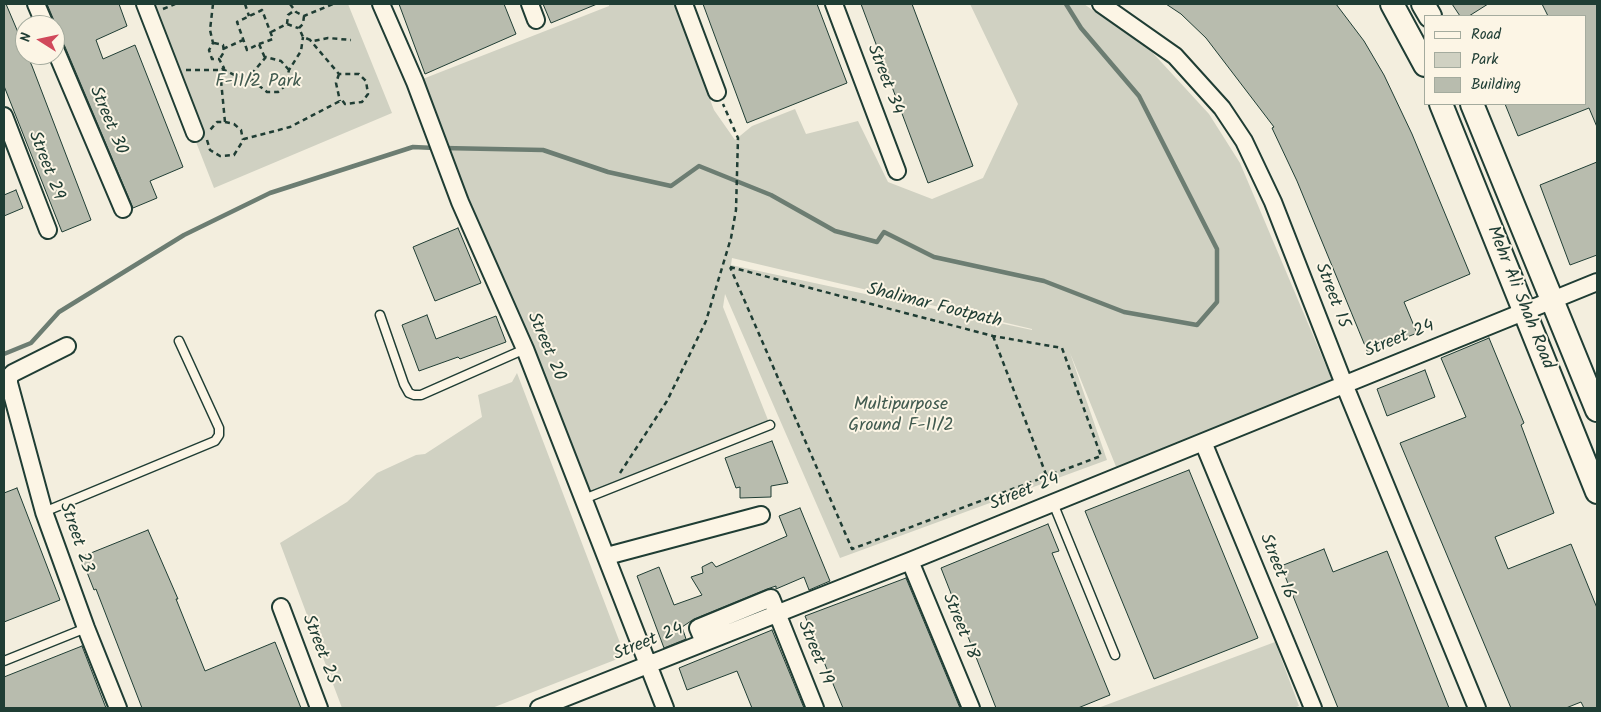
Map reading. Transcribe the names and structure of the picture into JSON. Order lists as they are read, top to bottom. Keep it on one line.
{"streets":{"street":["Street 34","Street 30","Street 29","Street 15","Mehr Ali Shah Road","Street 24","Street 20","Street 23","Street 16","Street 18","Street 25","Street 19"],"path":["Shalimar Footpath"]},"crossings":[["Street 15","Street 24"],["Mehr Ali Shah Road","Street 24"],["Street 24","Street 20"],["Street 24","Street 16"],["Street 24","Street 18"],["Street 24","Street 19"]],"parks":["F-11/2 Park","Multipurpose Ground F-11/2"],"legend":["Road","Park","Building"],"north":"left"}
